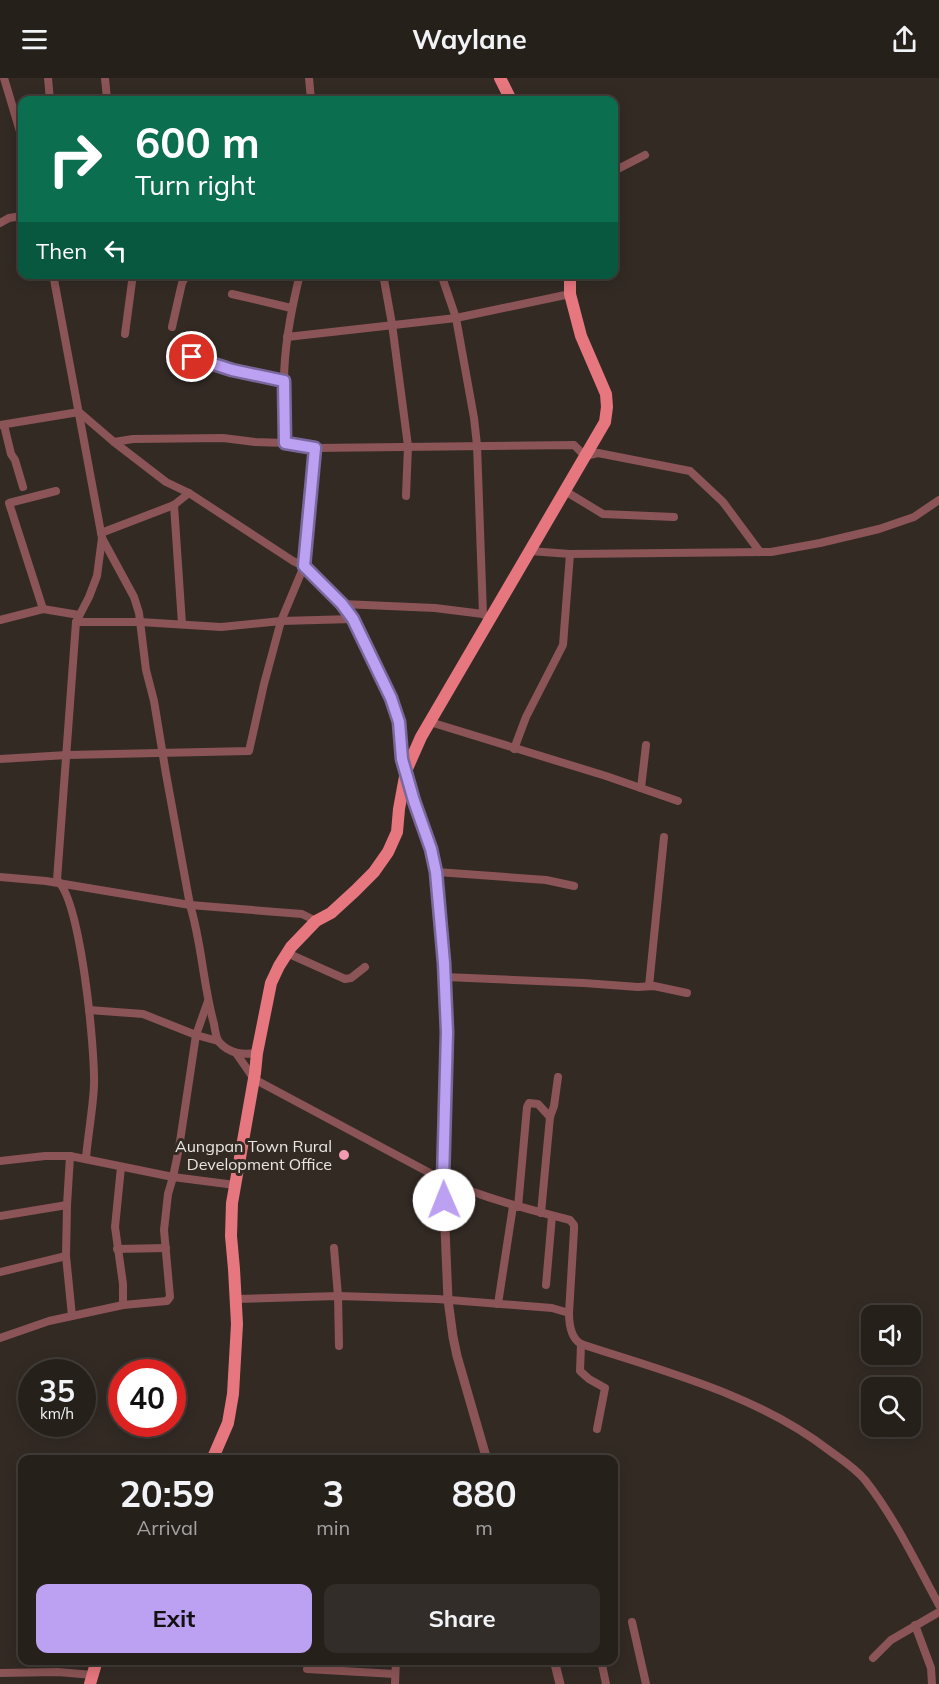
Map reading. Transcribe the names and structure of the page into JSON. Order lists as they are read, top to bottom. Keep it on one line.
{"places":["Aungpan Town Rural Development Office"],"page":{"header":"Waylane","turn":["600 m","Turn right"],"then":"Then","speed":"35 km/h","limit":"40","eta":["20:59","Arrival","3","min","880","m"],"buttons":["Exit","Share"]}}
